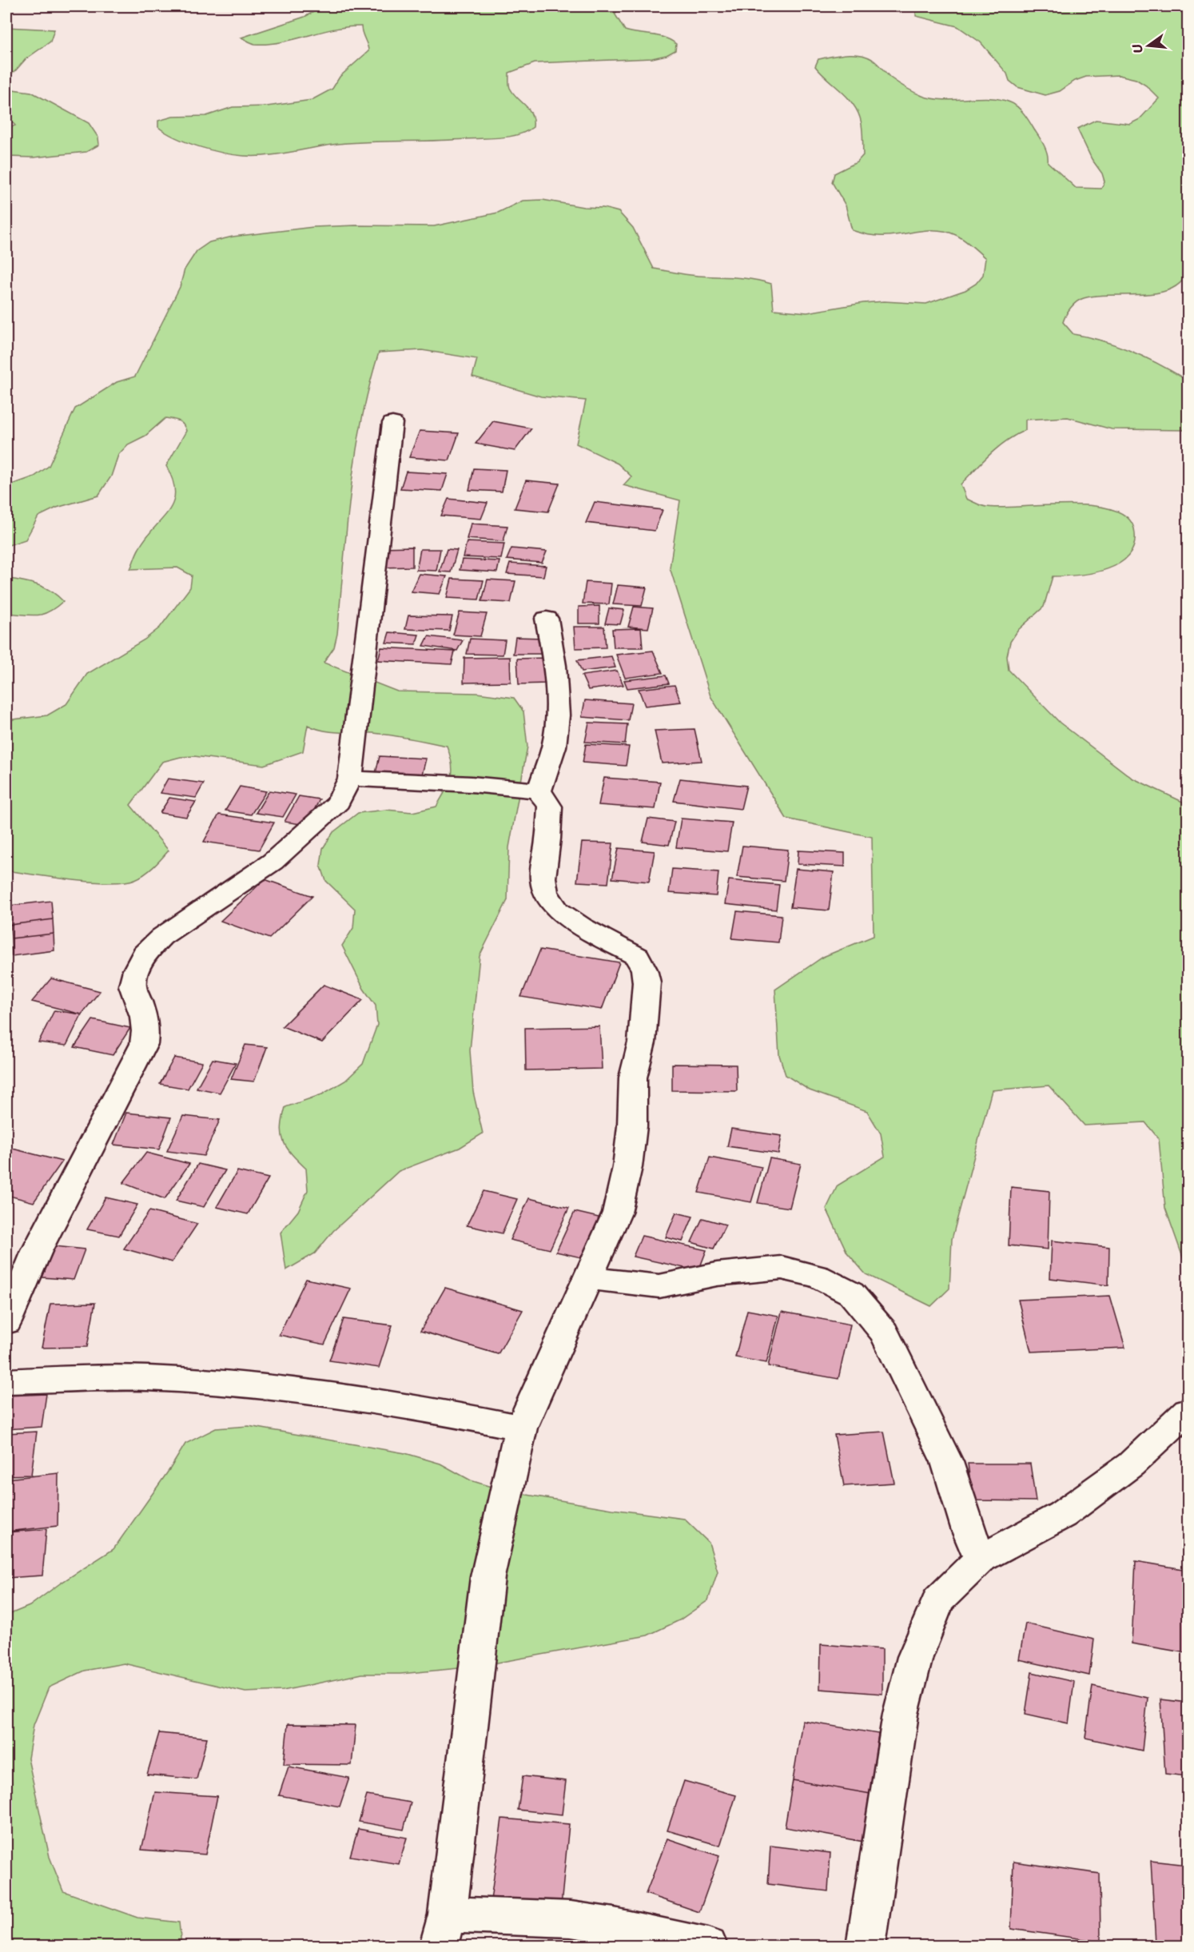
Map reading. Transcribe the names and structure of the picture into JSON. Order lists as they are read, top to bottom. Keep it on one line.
{"north":"left"}
